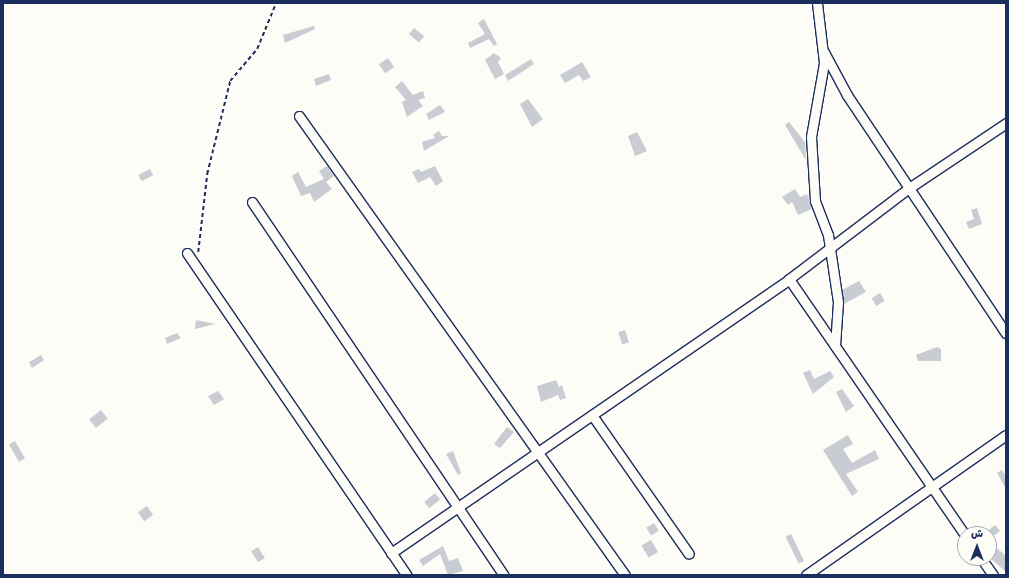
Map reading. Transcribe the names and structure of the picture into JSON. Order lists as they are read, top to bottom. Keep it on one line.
{"north":"top"}
